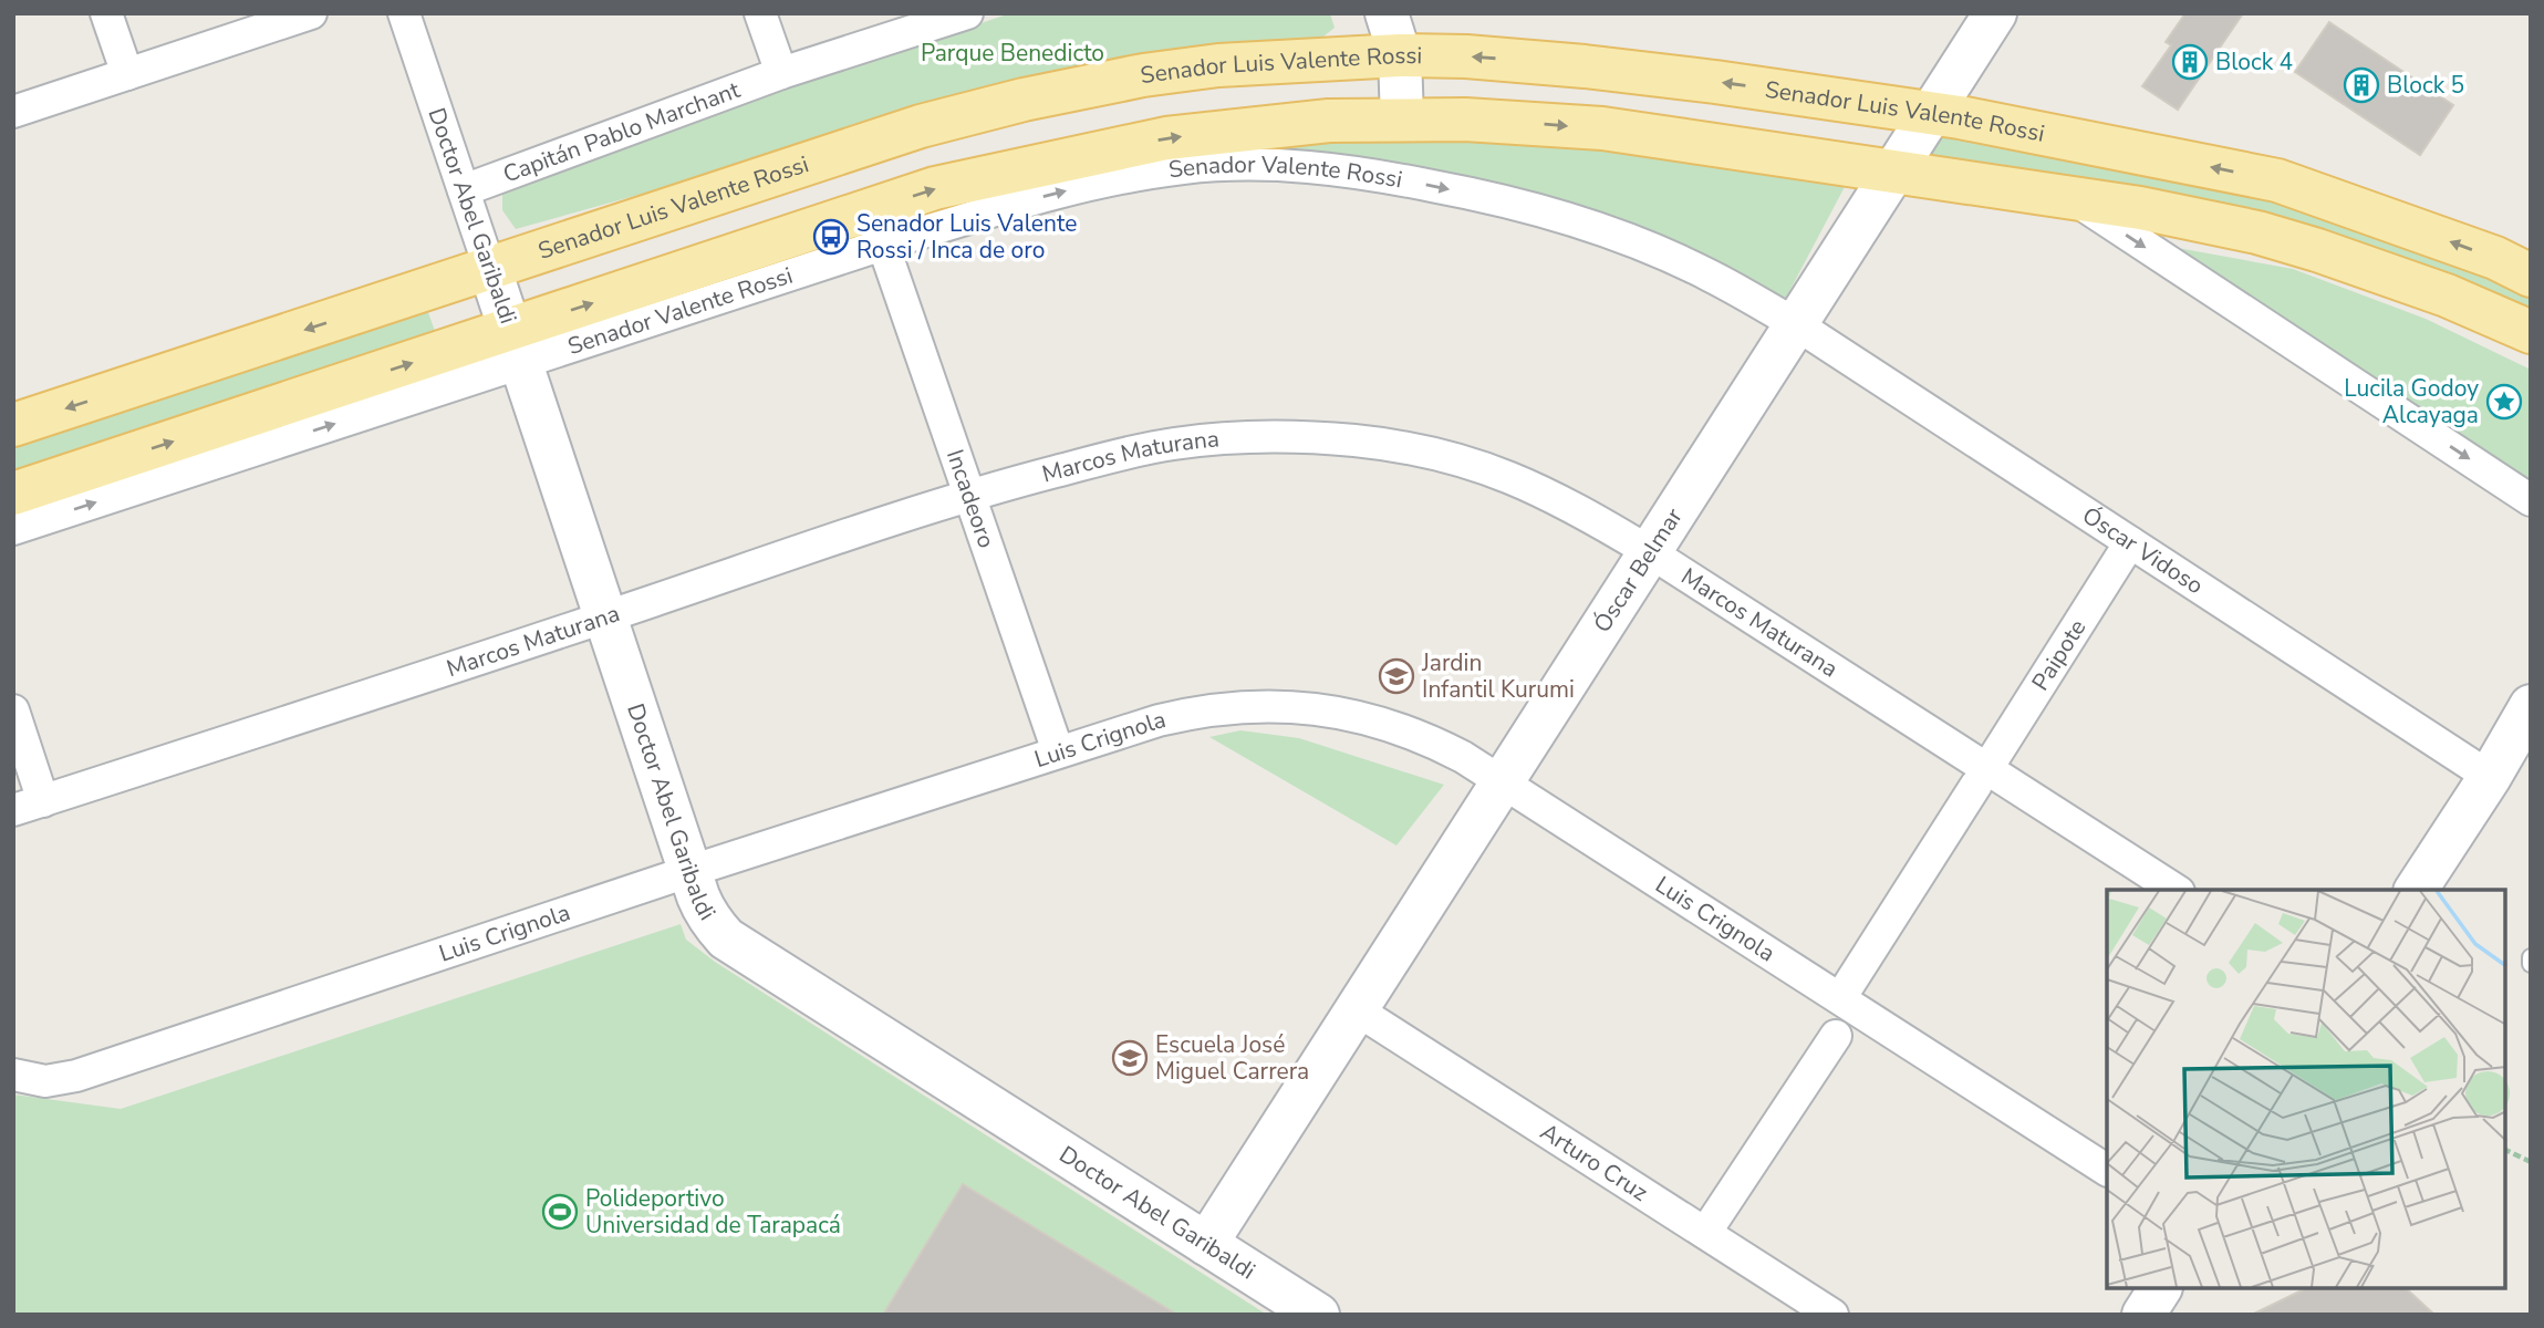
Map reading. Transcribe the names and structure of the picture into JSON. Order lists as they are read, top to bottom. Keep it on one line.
{"streets":{"main road":["Senador Luis Valente Rossi"],"street":["Capitán Pablo Marchant","Senador Valente Rossi","Doctor Abel Garibaldi","Marcos Maturana","Incadeoro","Óscar Vidoso","Óscar Belmar","Paipote","Luis Crignola","Arturo Cruz"]},"crossings":[["Senador Luis Valente Rossi","Doctor Abel Garibaldi"],["Senador Luis Valente Rossi","Óscar Belmar"],["Capitán Pablo Marchant","Doctor Abel Garibaldi"],["Senador Valente Rossi","Doctor Abel Garibaldi"],["Senador Valente Rossi","Incadeoro"],["Senador Valente Rossi","Óscar Vidoso"],["Senador Valente Rossi","Óscar Belmar"],["Doctor Abel Garibaldi","Marcos Maturana"],["Doctor Abel Garibaldi","Óscar Belmar"],["Doctor Abel Garibaldi","Luis Crignola"],["Marcos Maturana","Incadeoro"],["Marcos Maturana","Óscar Belmar"],["Marcos Maturana","Paipote"],["Incadeoro","Luis Crignola"],["Óscar Vidoso","Óscar Belmar"],["Óscar Vidoso","Paipote"],["Óscar Belmar","Luis Crignola"],["Óscar Belmar","Arturo Cruz"],["Paipote","Luis Crignola"]],"one_way":["Senador Valente Rossi"],"parks":["Parque Benedicto"],"places":{"building":["Block 4","Block 5"],"bus stop":["Senador Luis Valente Rossi / Inca de oro"],"place":["Lucila Godoy Alcayaga"],"school or university":["Jardin Infantil Kurumi","Escuela José Miguel Carrera"],"sports":["Polideportivo Universidad de Tarapacá"]}}
